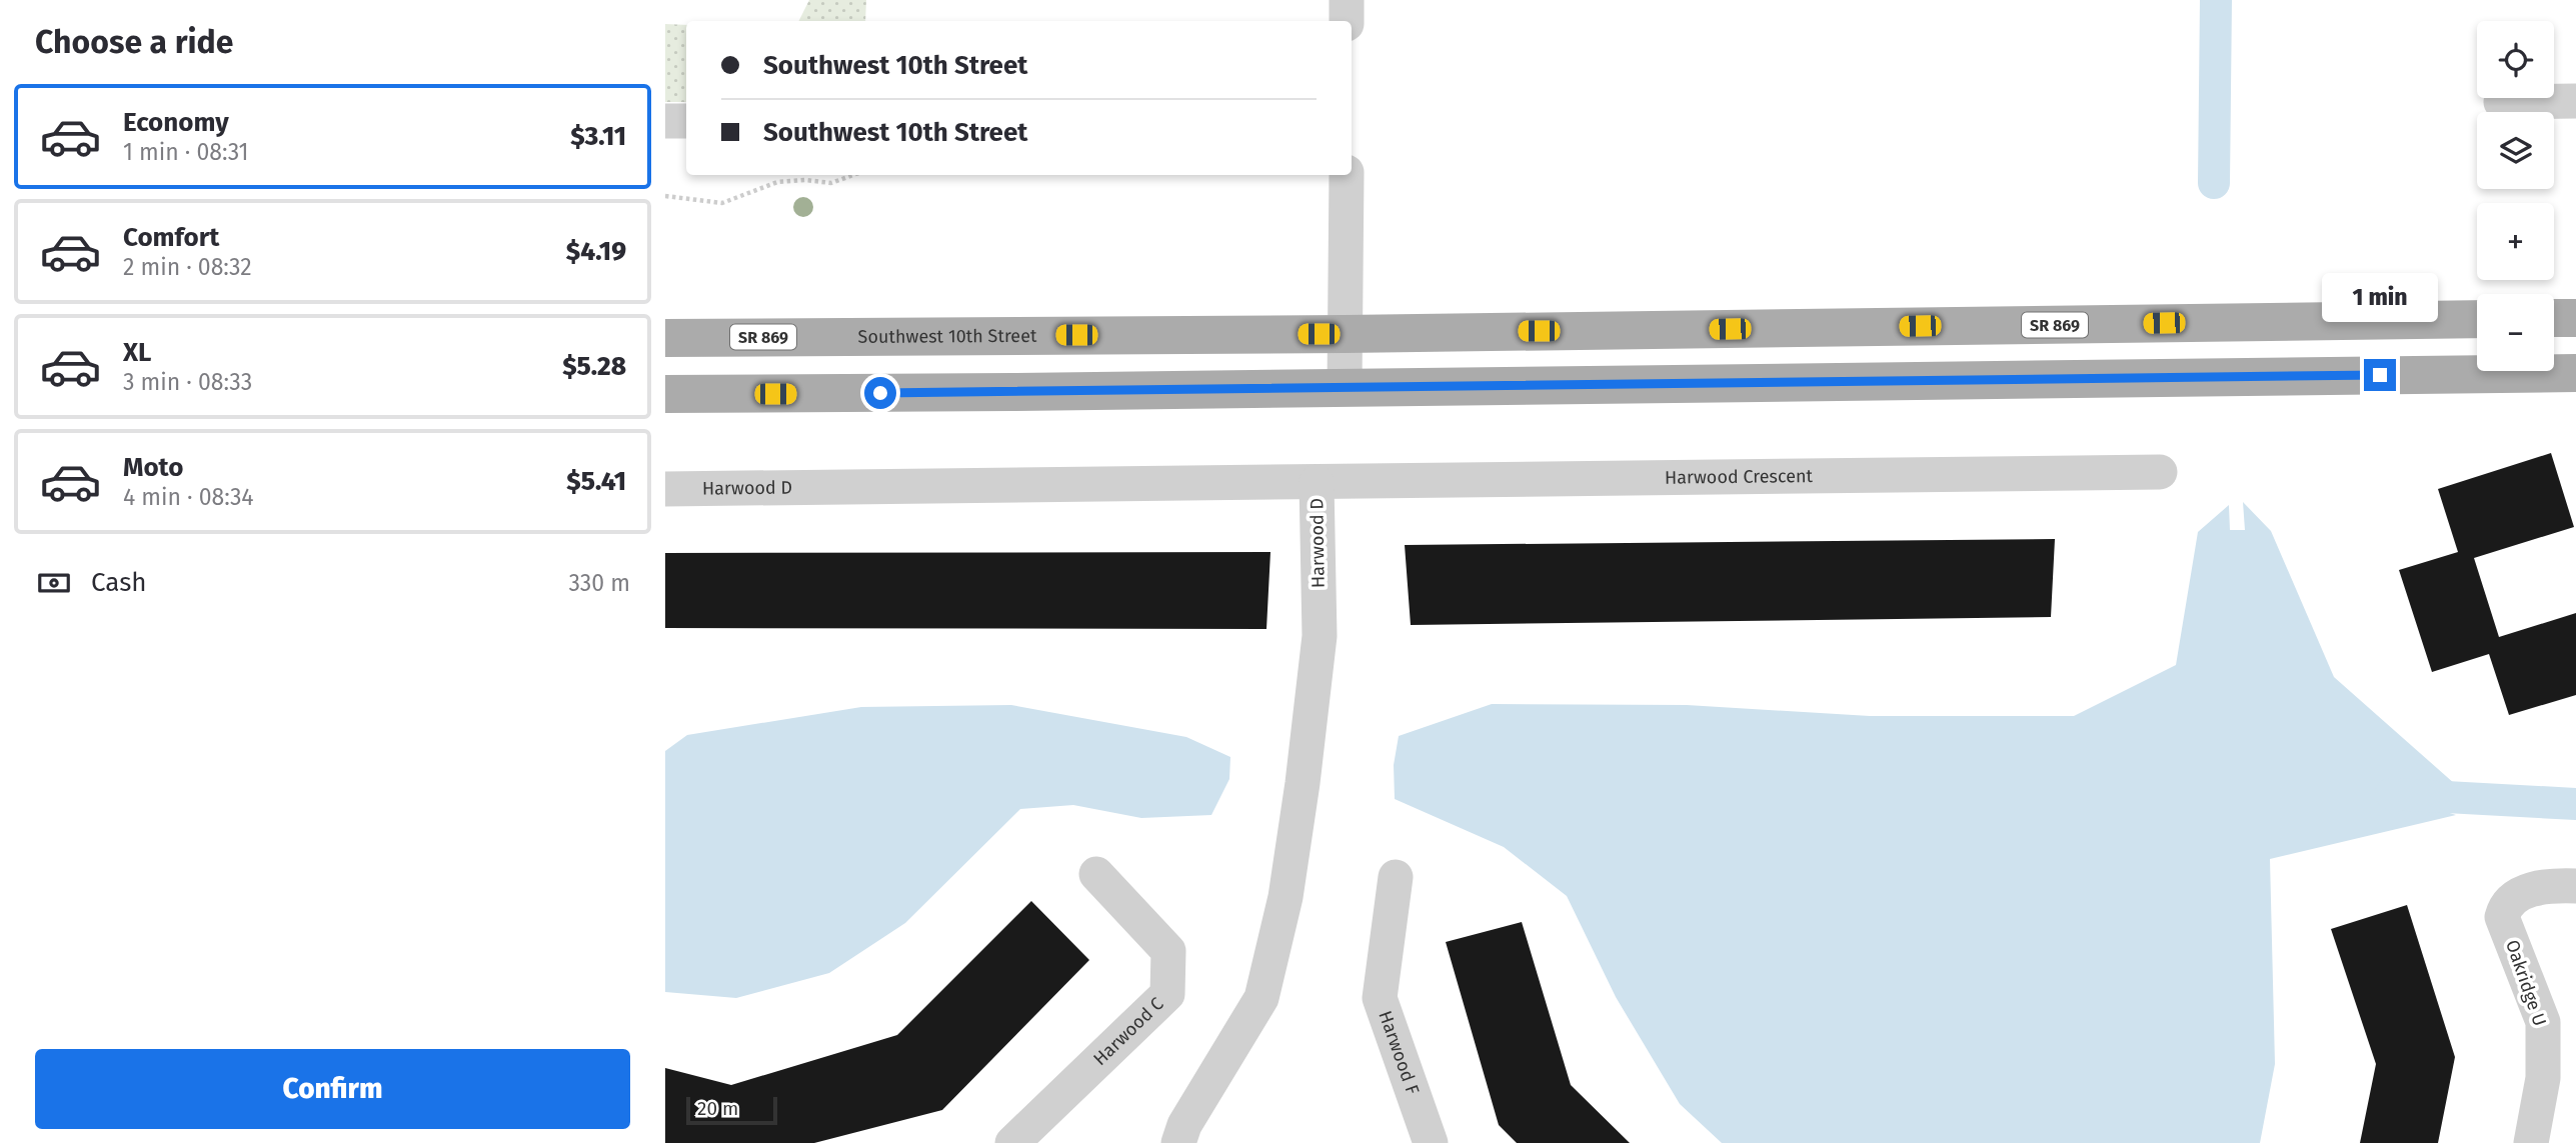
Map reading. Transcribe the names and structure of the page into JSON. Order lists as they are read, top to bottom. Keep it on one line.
{"streets":{"main road":["SR 869","Southwest 10th Street"],"street":["Harwood Crescent","Harwood D","Oakridge U","Harwood C","Harwood F"]},"crossings":[["Harwood Crescent","Harwood D"]],"scale_bar":"20 m","page":{"heading":"Choose a ride","map_buttons":["+","−"],"banner":["Southwest 10th Street","Southwest 10th Street"],"list":[{"name":"Economy","note":"1 min · 08:31","value":"$3.11"},{"name":"Comfort","note":"2 min · 08:32","value":"$4.19"},{"name":"XL","note":"3 min · 08:33","value":"$5.28"},{"name":"Moto","note":"4 min · 08:34","value":"$5.41"}],"bubble":"1 min","pay":["Cash","330 m"],"buttons":"Confirm","scale":"20 m"}}
